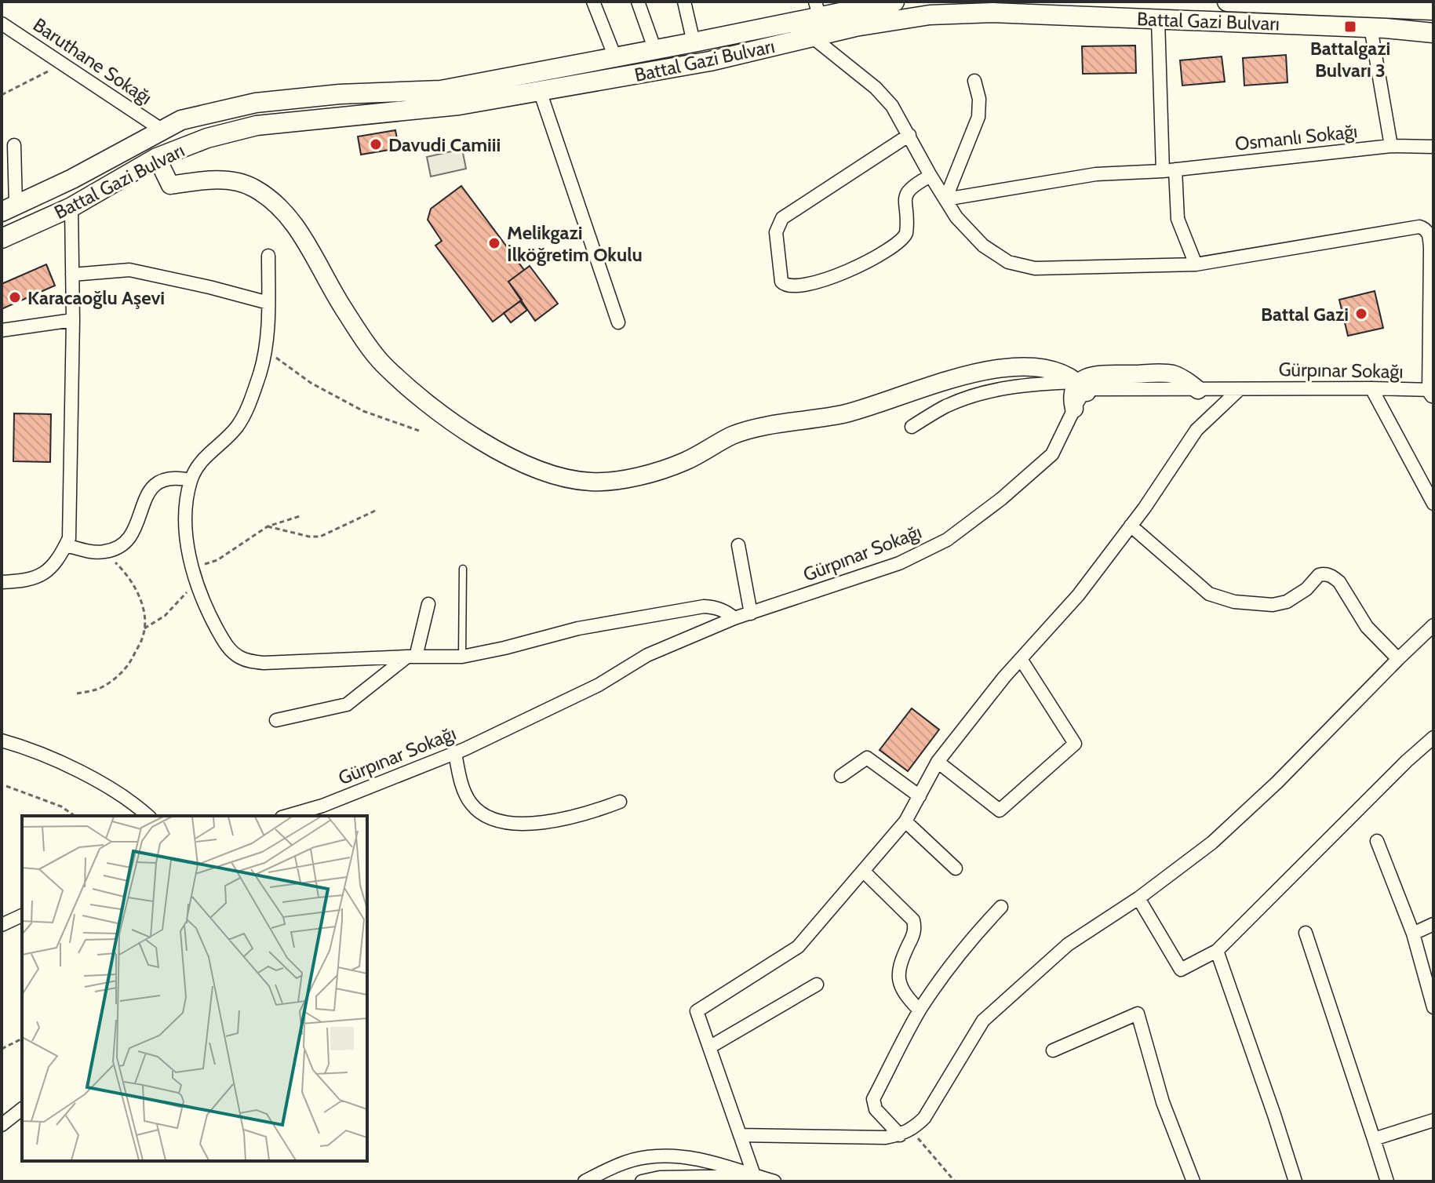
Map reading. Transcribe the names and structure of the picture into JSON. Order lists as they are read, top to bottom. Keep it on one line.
{"streets":{"main road":["Battal Gazi Bulvarı"],"street":["Baruthane Sokağı","Osmanlı Sokağı","Gürpınar Sokağı"]},"crossings":[["Battal Gazi Bulvarı","Baruthane Sokağı"]],"places":{"transit":["Battalgazi Bulvarı 3"],"other":["Davudi Camiii","Melikgazi İlköğretim Okulu","Karacaoğlu Aşevi","Battal Gazi"]}}
